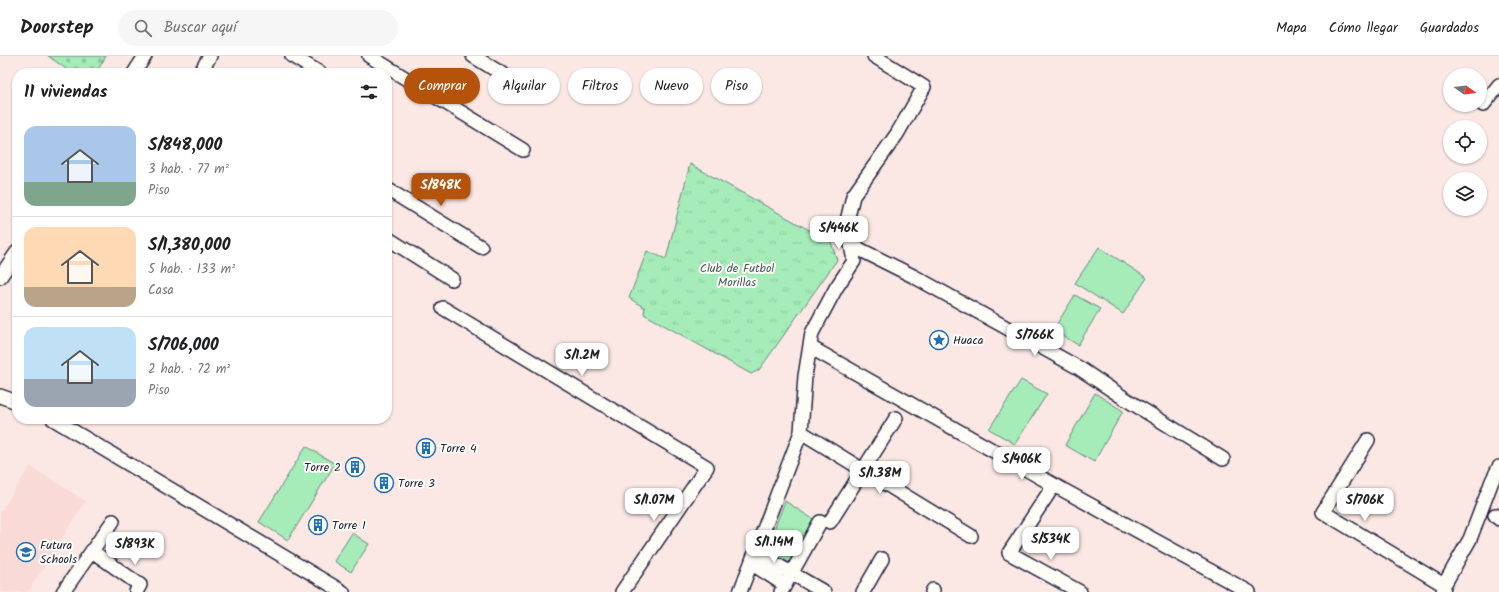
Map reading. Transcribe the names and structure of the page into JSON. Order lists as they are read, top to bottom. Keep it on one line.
{"parks":["Club de Futbol Morillas"],"places":{"place":["Huaca"],"building":["Torre 4","Torre 2","Torre 3","Torre 1"],"school or university":["Futura Schools"]},"north":"right","page":{"header":"Doorstep","search":"Buscar aquí","nav":["Mapa","Cómo llegar","Guardados"],"chip":["Comprar","Alquilar","Filtros","Nuevo","Piso"],"heading":"11 viviendas","list":[{"name":"S/848,000","note":"3 hab. · 77 m² · Piso"},{"name":"S/1,380,000","note":"5 hab. · 133 m² · Casa"},{"name":"S/706,000","note":"2 hab. · 72 m² · Piso"}],"price":["S/848K","S/446K","S/766K","S/1.2M","S/406K","S/1.38M","S/1.07M","S/706K","S/534K","S/1.14M","S/893K"]}}
